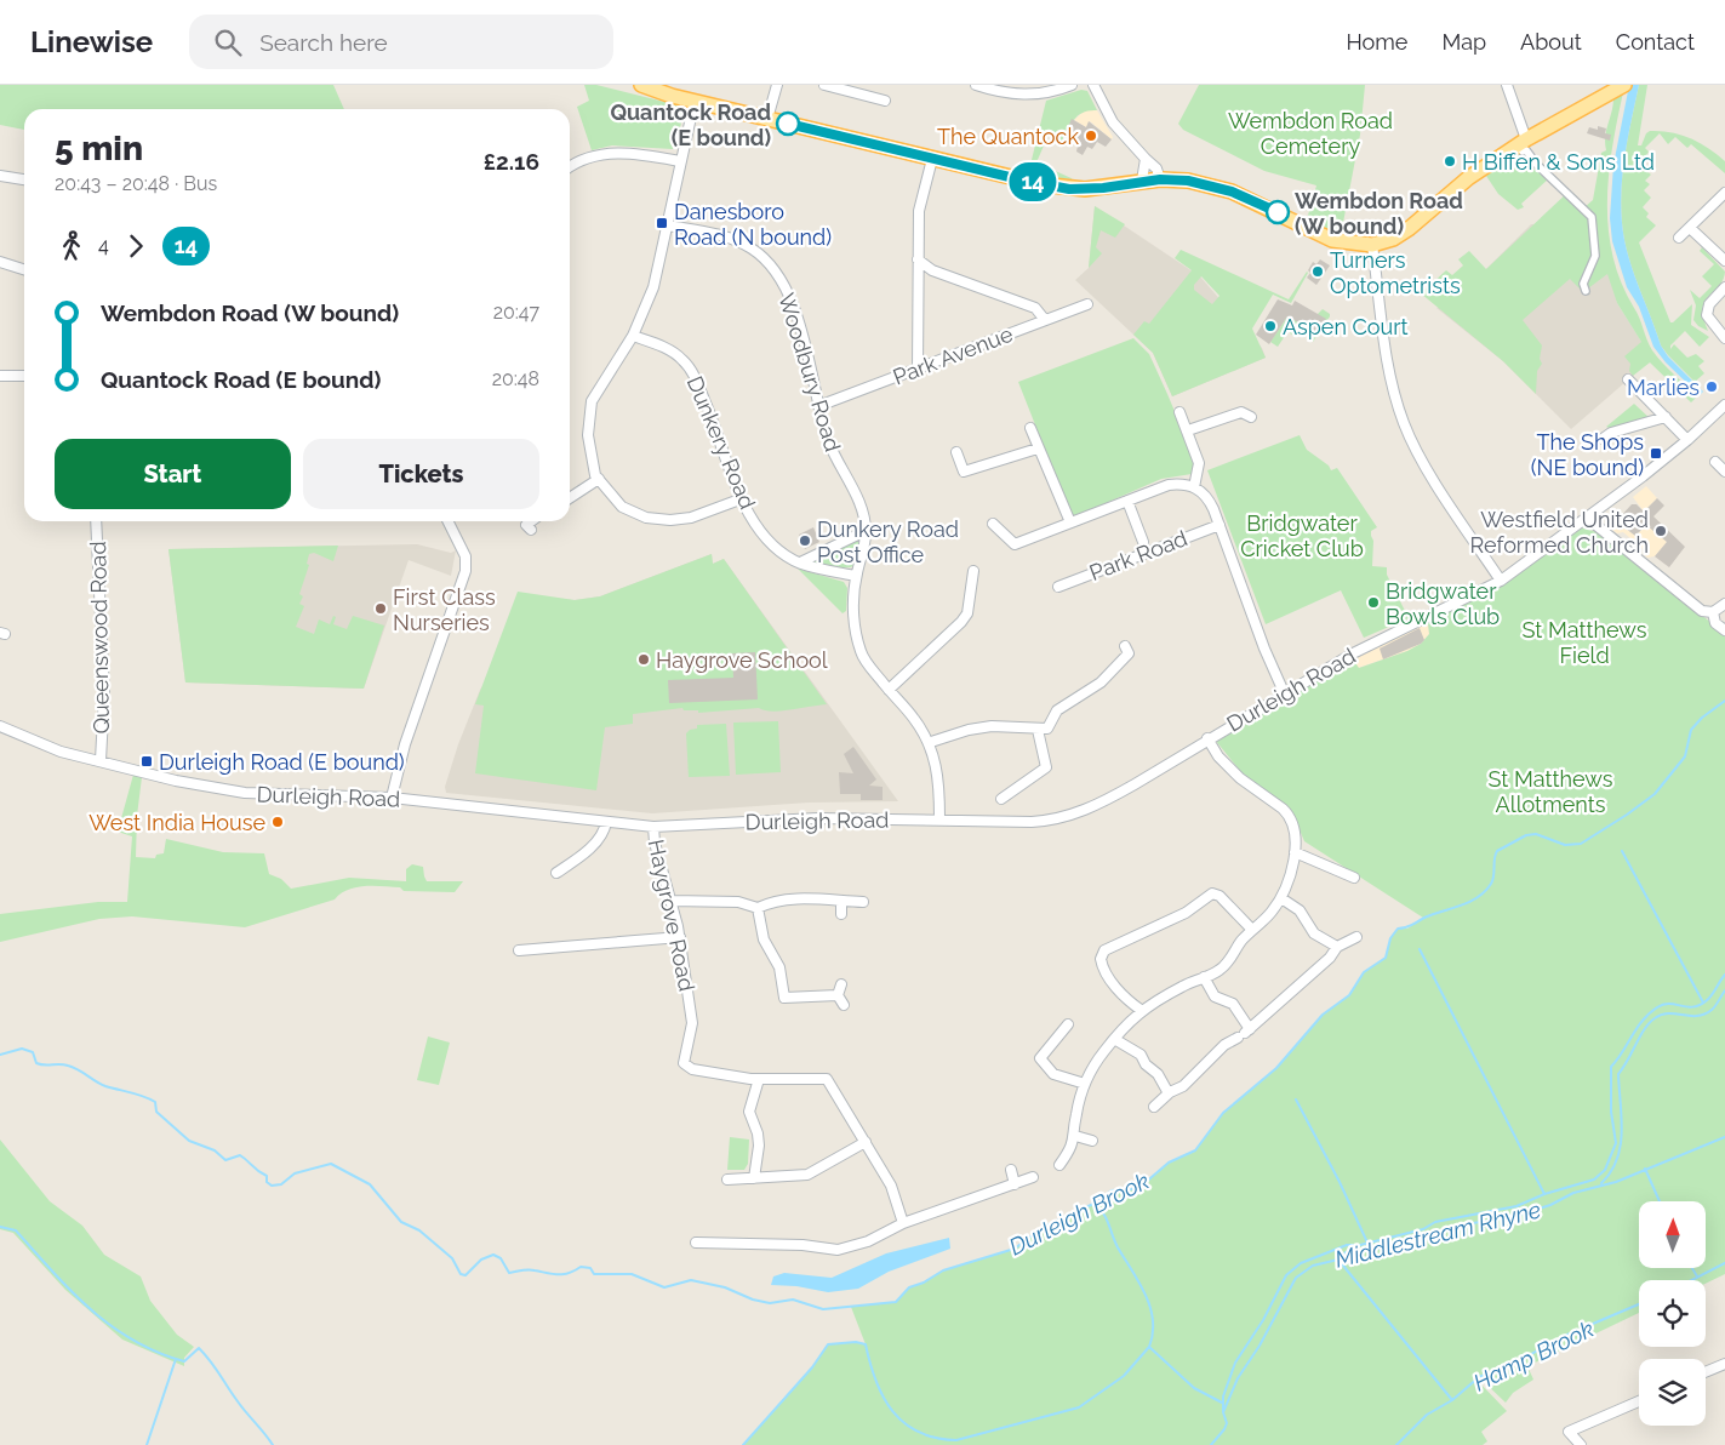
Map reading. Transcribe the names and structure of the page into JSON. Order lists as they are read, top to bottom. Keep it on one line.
{"streets":{"street":["Park Avenue","Woodbury Road","Dunkery Road","Park Road","Queenswood Road","Durleigh Road","Haygrove Road"]},"crossings":[["Park Avenue","Woodbury Road"],["Woodbury Road","Dunkery Road"],["Woodbury Road","Durleigh Road"],["Queenswood Road","Durleigh Road"],["Durleigh Road","Haygrove Road"]],"water":["Durleigh Brook","Middlestream Rhyne","Hamp Brook"],"parks":["Wembdon Road Cemetery","Bridgwater Cricket Club","St Matthews Field","St Matthews Allotments"],"places":{"other":["Quantock Road (E bound)","The Quantock","H Biffen & Sons Ltd","Wembdon Road (W bound)","Turners Optometrists","Aspen Court","Marlies","Westfield United Reformed Church","Dunkery Road Post Office","Bridgwater Bowls Club","First Class Nurseries","Haygrove School","West India House"],"transit":["Danesboro Road (N bound)","The Shops (NE bound)","Durleigh Road (E bound)"]},"lines":["bus line 14"],"north":"top","page":{"header":"Linewise","search":"Search here","nav":["Home","Map","About","Contact"],"on_map":"14","heading":["5 min","20:43 – 20:48 · Bus","£2.16"],"legs":["4","14"],"list":[{"name":"Wembdon Road (W bound)","value":"20:47"},{"name":"Quantock Road (E bound)","value":"20:48"}],"buttons":["Start","Tickets"]}}
